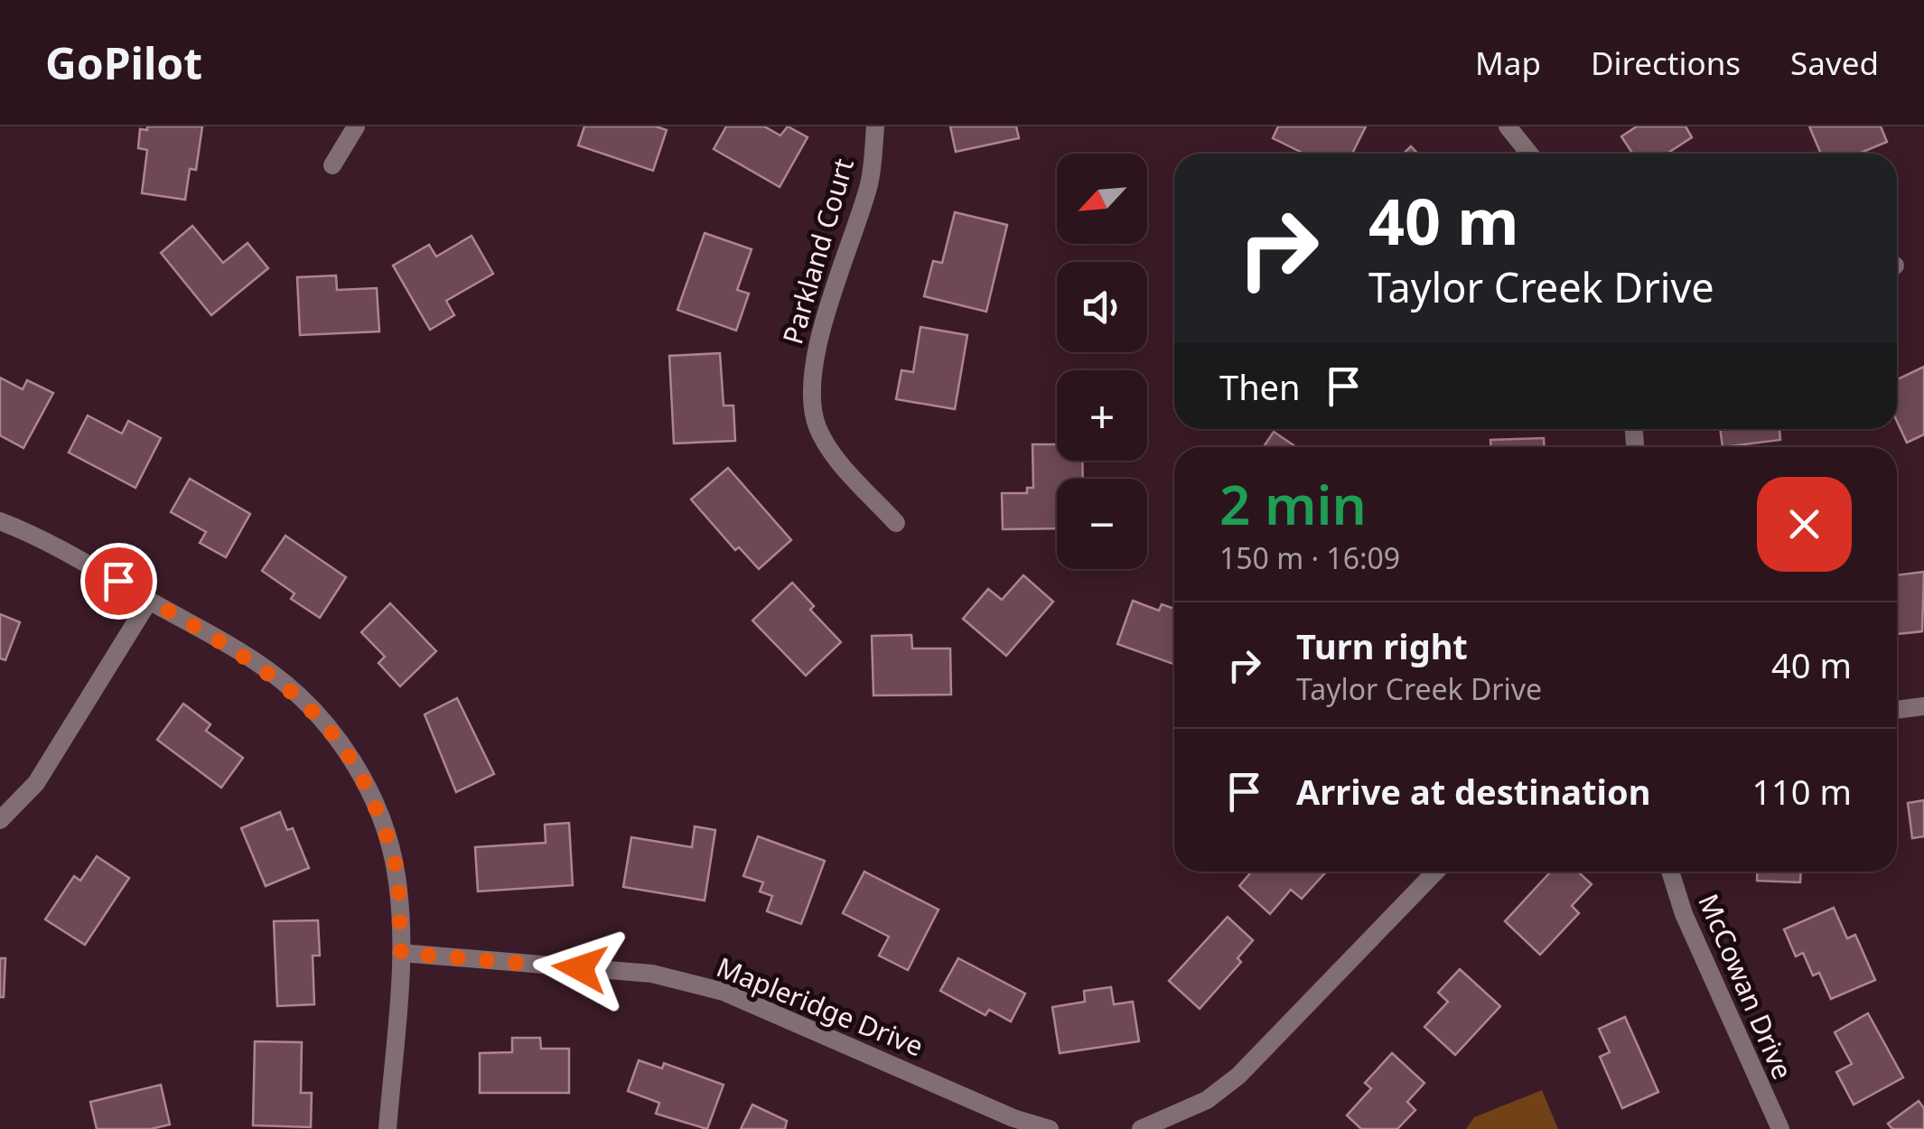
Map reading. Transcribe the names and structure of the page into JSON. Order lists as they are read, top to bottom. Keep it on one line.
{"streets":{"street":["Parkland Court","McCowan Drive","Mapleridge Drive"]},"north":"bottom left","page":{"header":"GoPilot","nav":["Map","Directions","Saved"],"map_buttons":["+","−"],"turn":["40 m","Taylor Creek Drive"],"then":"Then","heading":["2 min","150 m · 16:09"],"list":[{"name":"Turn right","note":"Taylor Creek Drive","value":"40 m"},{"name":"Arrive at destination","value":"110 m"}]}}
